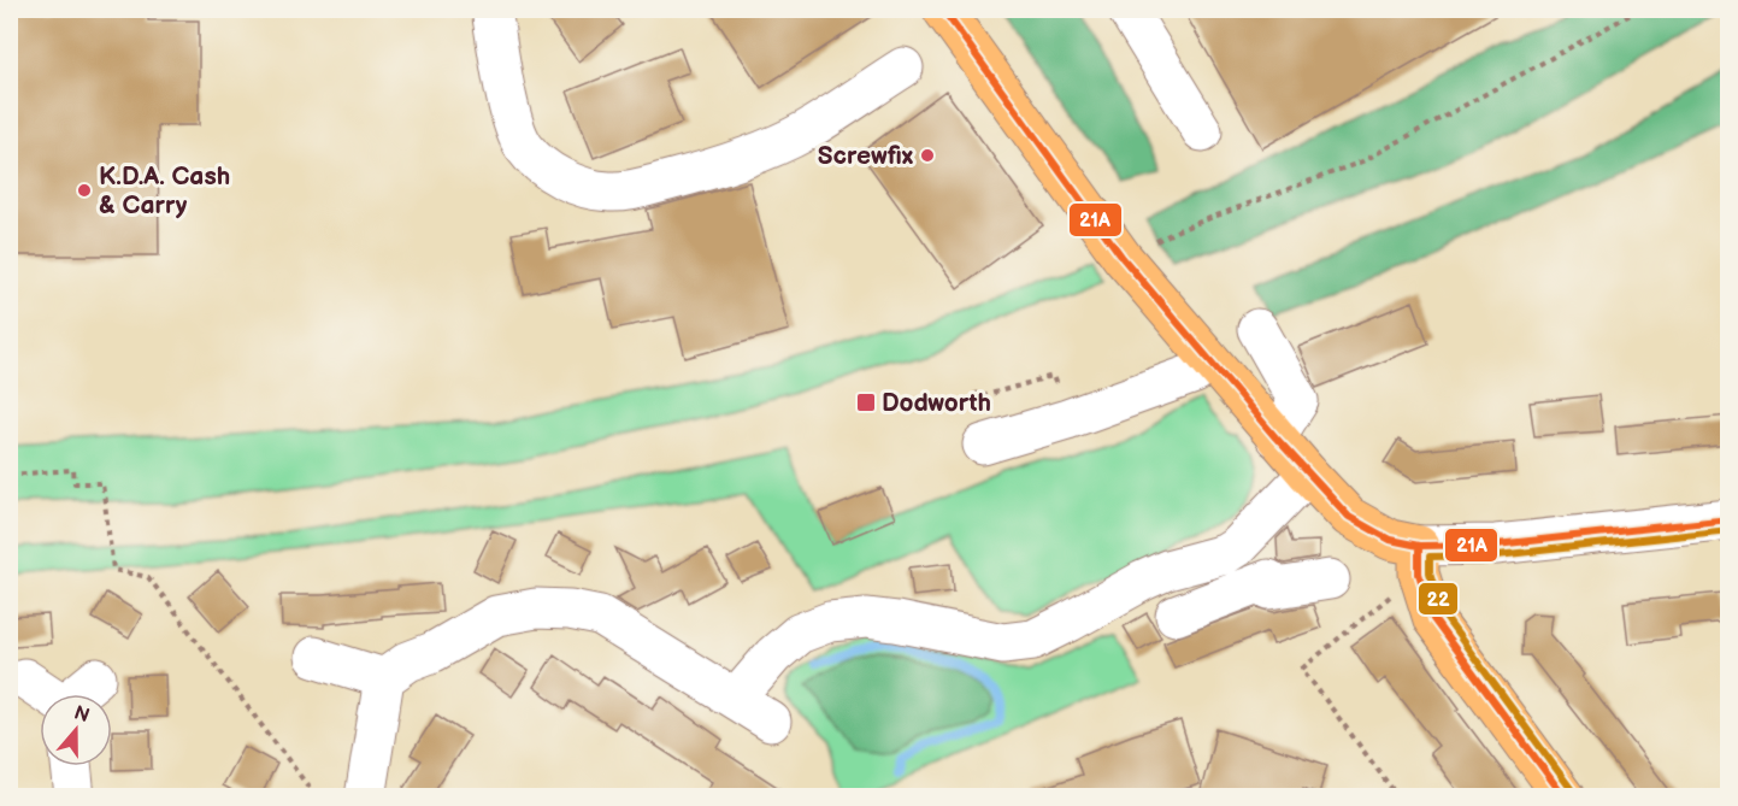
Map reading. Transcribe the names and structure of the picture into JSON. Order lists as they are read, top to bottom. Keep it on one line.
{"places":{"other":["Screwfix","K.D.A. Cash & Carry"],"transit":["Dodworth"]},"lines":["transit line 21A","transit line 22"],"north":"top"}
